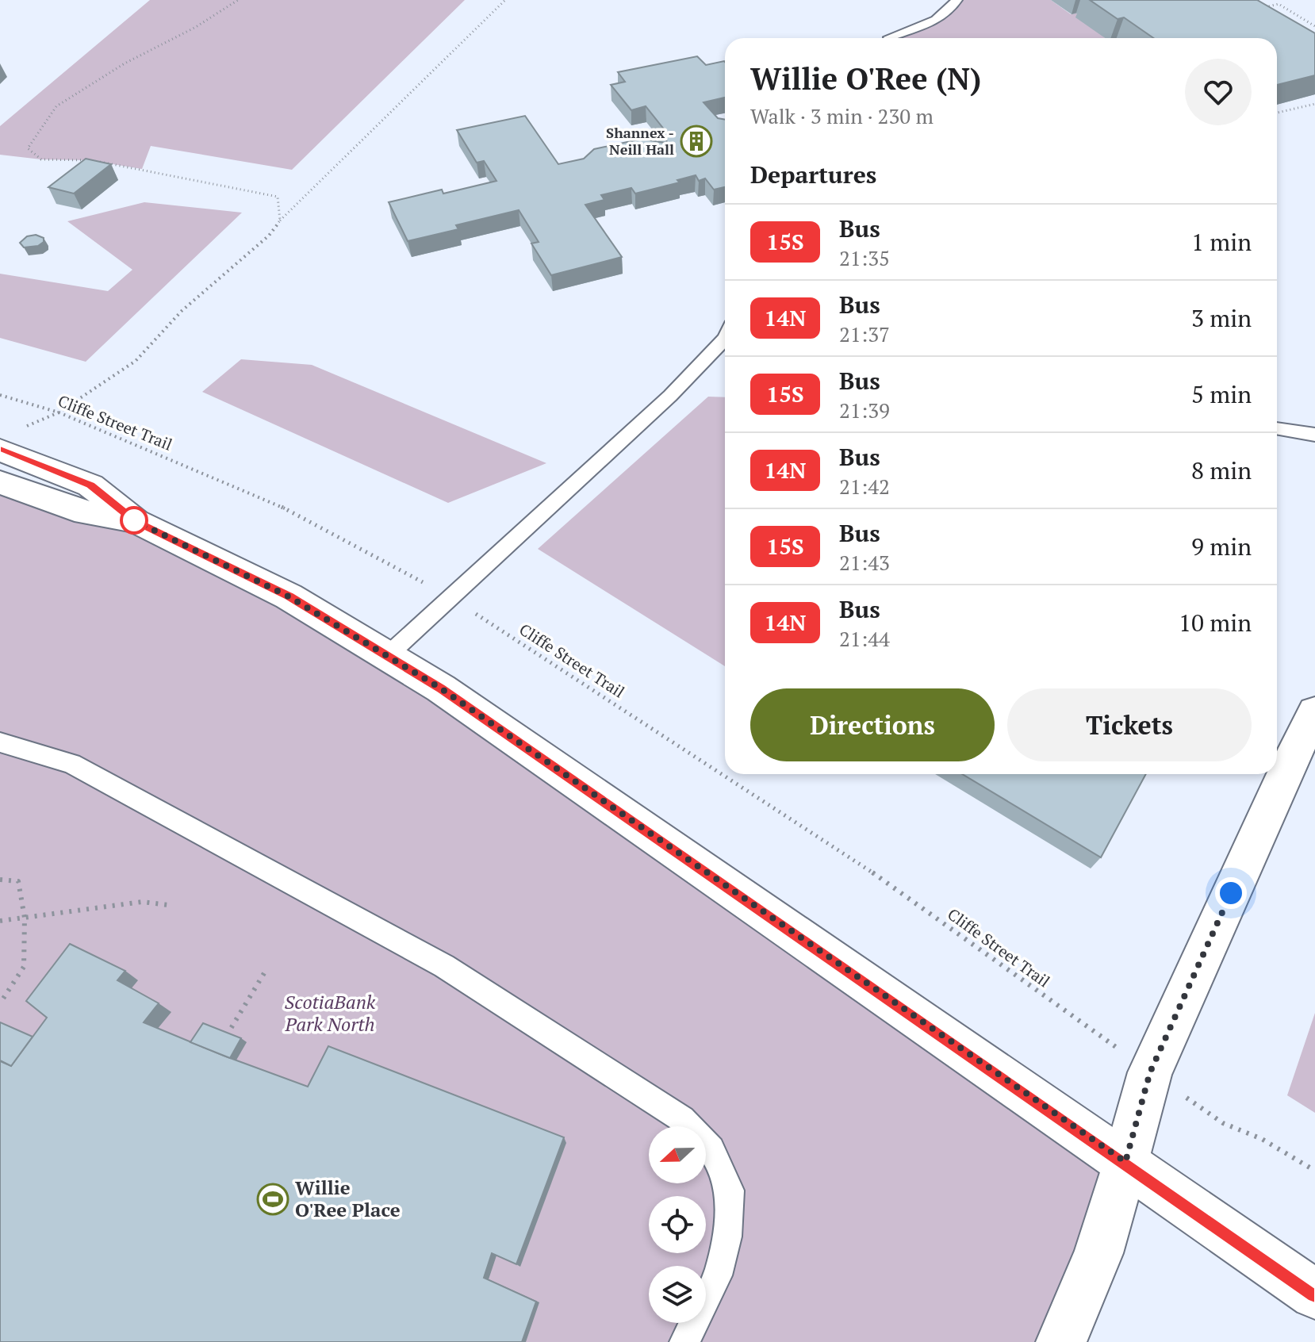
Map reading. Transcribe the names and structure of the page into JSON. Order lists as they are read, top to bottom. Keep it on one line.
{"streets":{"path":["Cliffe Street Trail"]},"parks":["ScotiaBank Park North"],"places":{"building":["Shannex - Neill Hall"],"sports":["Willie O'Ree Place"]},"lines":["bus line 15S"],"north":"left","page":{"heading":[["Willie O'Ree (N)","Walk · 3 min · 230 m"],"Departures"],"list":[{"mark":"15S","name":"Bus","note":"21:35","value":"1 min"},{"mark":"14N","name":"Bus","note":"21:37","value":"3 min"},{"mark":"15S","name":"Bus","note":"21:39","value":"5 min"},{"mark":"14N","name":"Bus","note":"21:42","value":"8 min"},{"mark":"15S","name":"Bus","note":"21:43","value":"9 min"},{"mark":"14N","name":"Bus","note":"21:44","value":"10 min"}],"buttons":["Directions","Tickets"]}}
